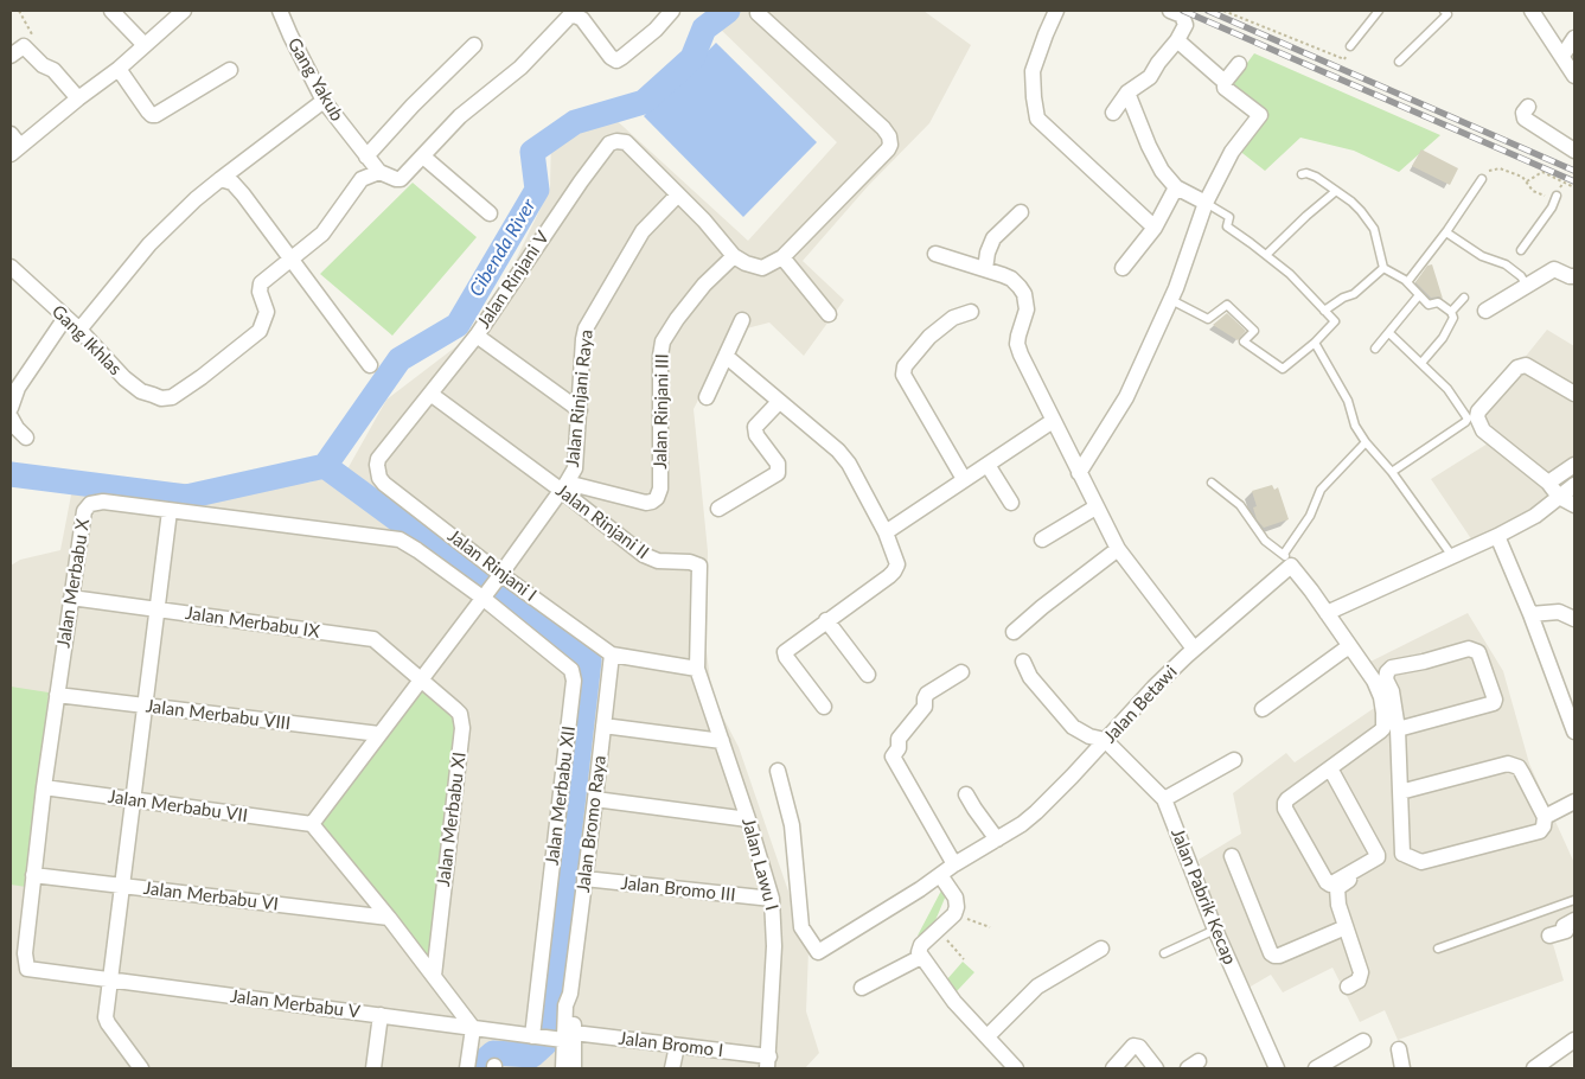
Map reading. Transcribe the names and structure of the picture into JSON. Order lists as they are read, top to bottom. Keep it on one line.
{"streets":{"street":["Gang Yakub","Jalan Rinjani V","Gang Ikhlas","Jalan Rinjani Raya","Jalan Rinjani III","Jalan Rinjani II","Jalan Rinjani I","Jalan Merbabu X","Jalan Merbabu IX","Jalan Betawi","Jalan Merbabu VIII","Jalan Merbabu XII","Jalan Merbabu VII","Jalan Merbabu XI","Jalan Bromo Raya","Jalan Lawu I","Jalan Bromo III","Jalan Merbabu VI","Jalan Pabrik Kecap","Jalan Merbabu V","Jalan Bromo I"]},"crossings":[["Jalan Rinjani V","Jalan Rinjani Raya"],["Jalan Rinjani V","Jalan Rinjani II"],["Jalan Rinjani V","Jalan Rinjani I"],["Jalan Rinjani Raya","Jalan Rinjani III"],["Jalan Rinjani Raya","Jalan Rinjani II"],["Jalan Rinjani Raya","Jalan Rinjani I"],["Jalan Rinjani Raya","Jalan Merbabu X"],["Jalan Rinjani Raya","Jalan Merbabu IX"],["Jalan Rinjani Raya","Jalan Merbabu VIII"],["Jalan Rinjani Raya","Jalan Merbabu XII"],["Jalan Rinjani Raya","Jalan Merbabu VII"],["Jalan Rinjani Raya","Jalan Merbabu XI"],["Jalan Rinjani III","Jalan Rinjani II"],["Jalan Rinjani II","Jalan Lawu I"],["Jalan Rinjani I","Jalan Bromo Raya"],["Jalan Merbabu X","Jalan Merbabu IX"],["Jalan Merbabu X","Jalan Merbabu VIII"],["Jalan Merbabu X","Jalan Merbabu XII"],["Jalan Merbabu X","Jalan Merbabu VII"],["Jalan Merbabu X","Jalan Merbabu VI"],["Jalan Merbabu X","Jalan Merbabu V"],["Jalan Merbabu IX","Jalan Merbabu XI"],["Jalan Betawi","Jalan Pabrik Kecap"],["Jalan Merbabu XII","Jalan Merbabu V"],["Jalan Bromo Raya","Jalan Bromo III"],["Jalan Bromo Raya","Jalan Merbabu V"],["Jalan Bromo Raya","Jalan Bromo I"],["Jalan Lawu I","Jalan Bromo III"],["Jalan Lawu I","Jalan Bromo I"],["Jalan Merbabu V","Jalan Bromo I"]],"water":["Cibenda River"]}
